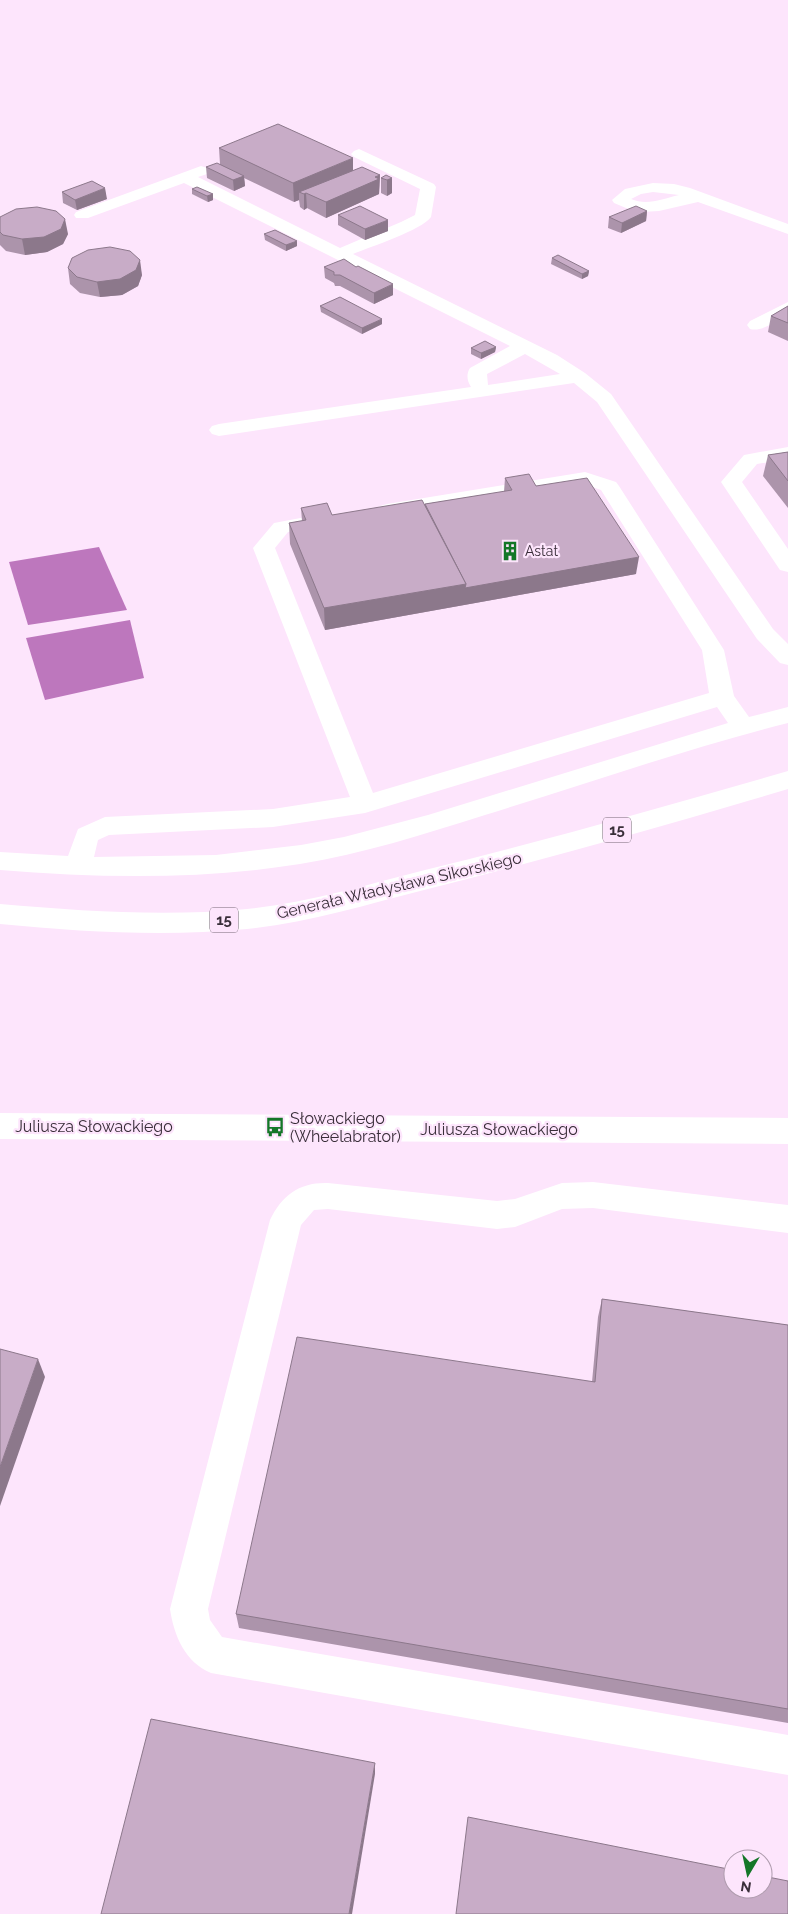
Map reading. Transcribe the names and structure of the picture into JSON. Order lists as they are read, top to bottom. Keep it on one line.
{"streets":{"main road":["15","Generała Władysława Sikorskiego","Juliusza Słowackiego"]},"places":{"building":["Astat"],"bus stop":["Słowackiego (Wheelabrator)"]},"north":"bottom"}
